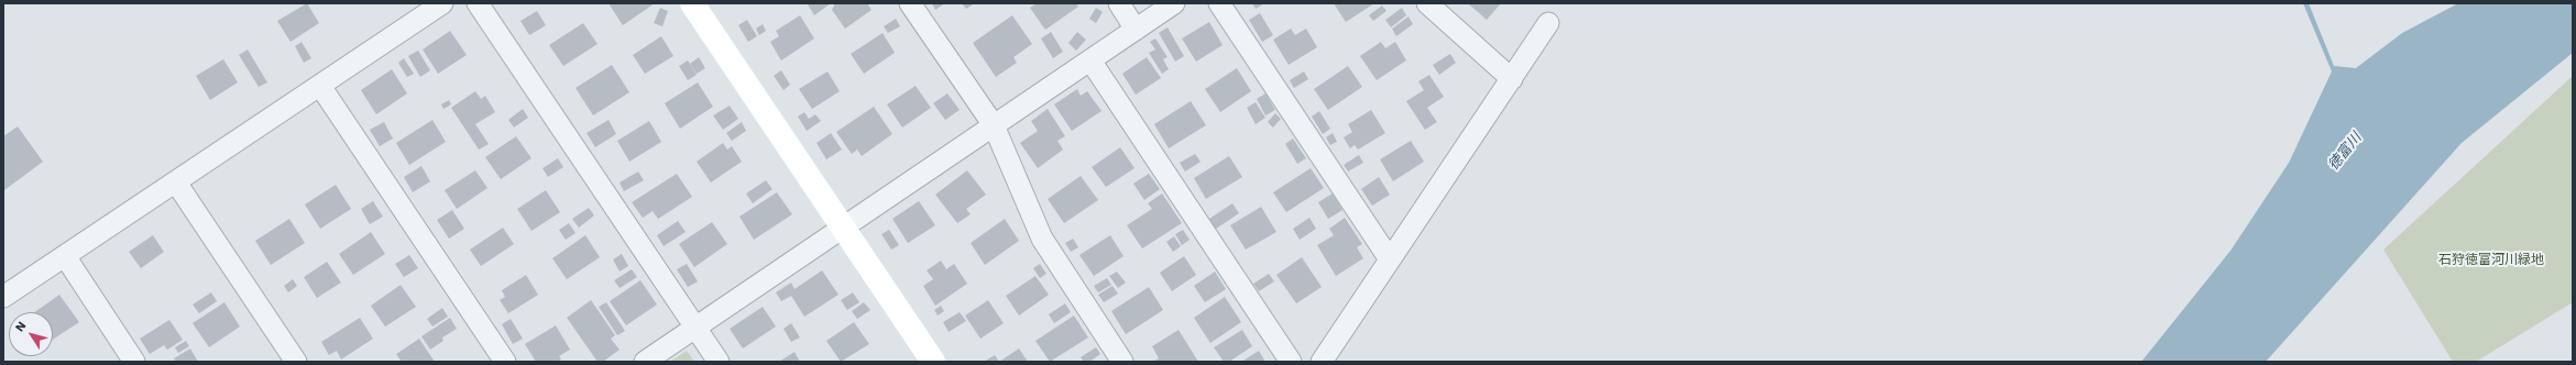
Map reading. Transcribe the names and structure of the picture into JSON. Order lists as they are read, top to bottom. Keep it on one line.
{"water":["徳富川"],"parks":["石狩徳富河川緑地"],"north":"top left"}
